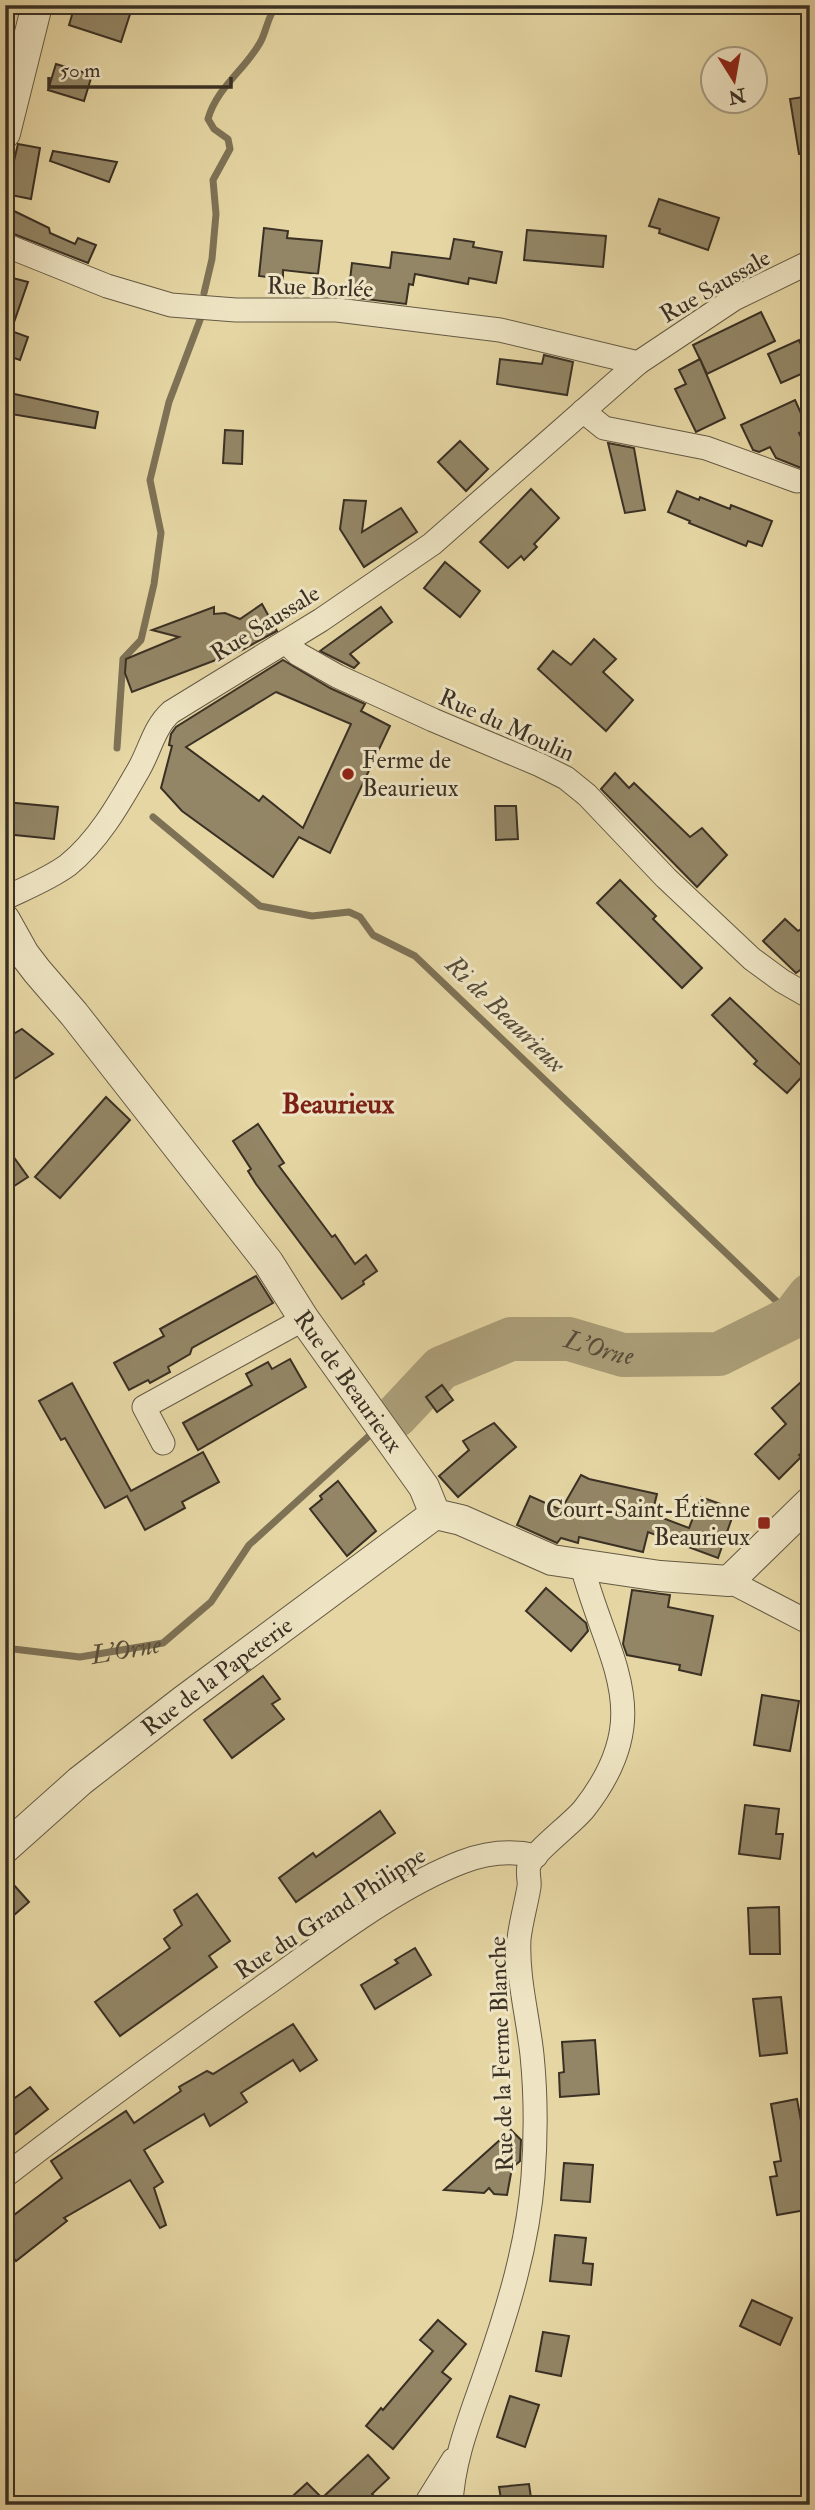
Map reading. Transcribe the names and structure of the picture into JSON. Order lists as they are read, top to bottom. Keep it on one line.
{"streets":{"street":["Rue Saussale","Rue Borlée","Rue du Moulin","Rue de Beaurieux","Rue de la Papeterie","Rue du Grand Philippe","Rue de la Ferme Blanche"]},"crossings":[["Rue Saussale","Rue Borlée"],["Rue Saussale","Rue du Moulin"],["Rue de Beaurieux","Rue de la Papeterie"],["Rue du Grand Philippe","Rue de la Ferme Blanche"]],"districts":["Beaurieux"],"water":["Ri de Beaurieux","L'Orne"],"places":{"other":["Ferme de Beaurieux"],"transit":["Court-Saint-Étienne Beaurieux"]},"scale_bar":"50 m","north":"bottom"}
